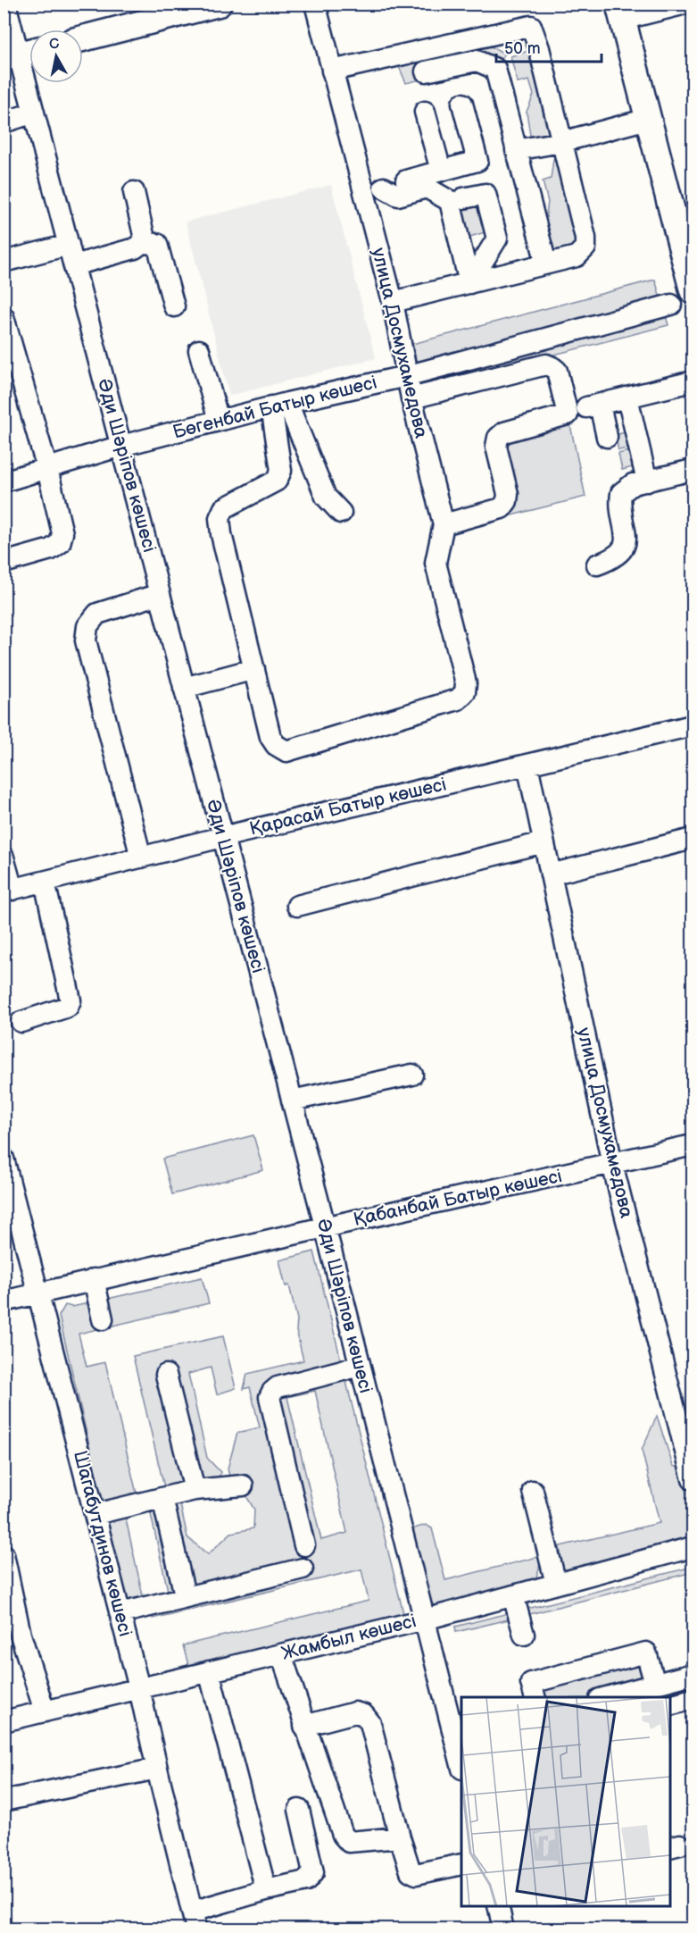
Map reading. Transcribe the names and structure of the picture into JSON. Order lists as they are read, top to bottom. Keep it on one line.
{"streets":{"street":["улица Досмухамедова","Бөгенбай Батыр көшесі","Әди Шәріпов көшесі","Қарасай Батыр көшесі","Қабанбай Батыр көшесі","Шагабутдинов көшесі","Жамбыл көшесі"]},"crossings":[["улица Досмухамедова","Бөгенбай Батыр көшесі"],["улица Досмухамедова","Қарасай Батыр көшесі"],["улица Досмухамедова","Қабанбай Батыр көшесі"],["Бөгенбай Батыр көшесі","Әди Шәріпов көшесі"],["Әди Шәріпов көшесі","Қарасай Батыр көшесі"],["Әди Шәріпов көшесі","Қабанбай Батыр көшесі"],["Әди Шәріпов көшесі","Жамбыл көшесі"],["Қабанбай Батыр көшесі","Шагабутдинов көшесі"],["Шагабутдинов көшесі","Жамбыл көшесі"]],"scale_bar":"50 m","north":"top"}
